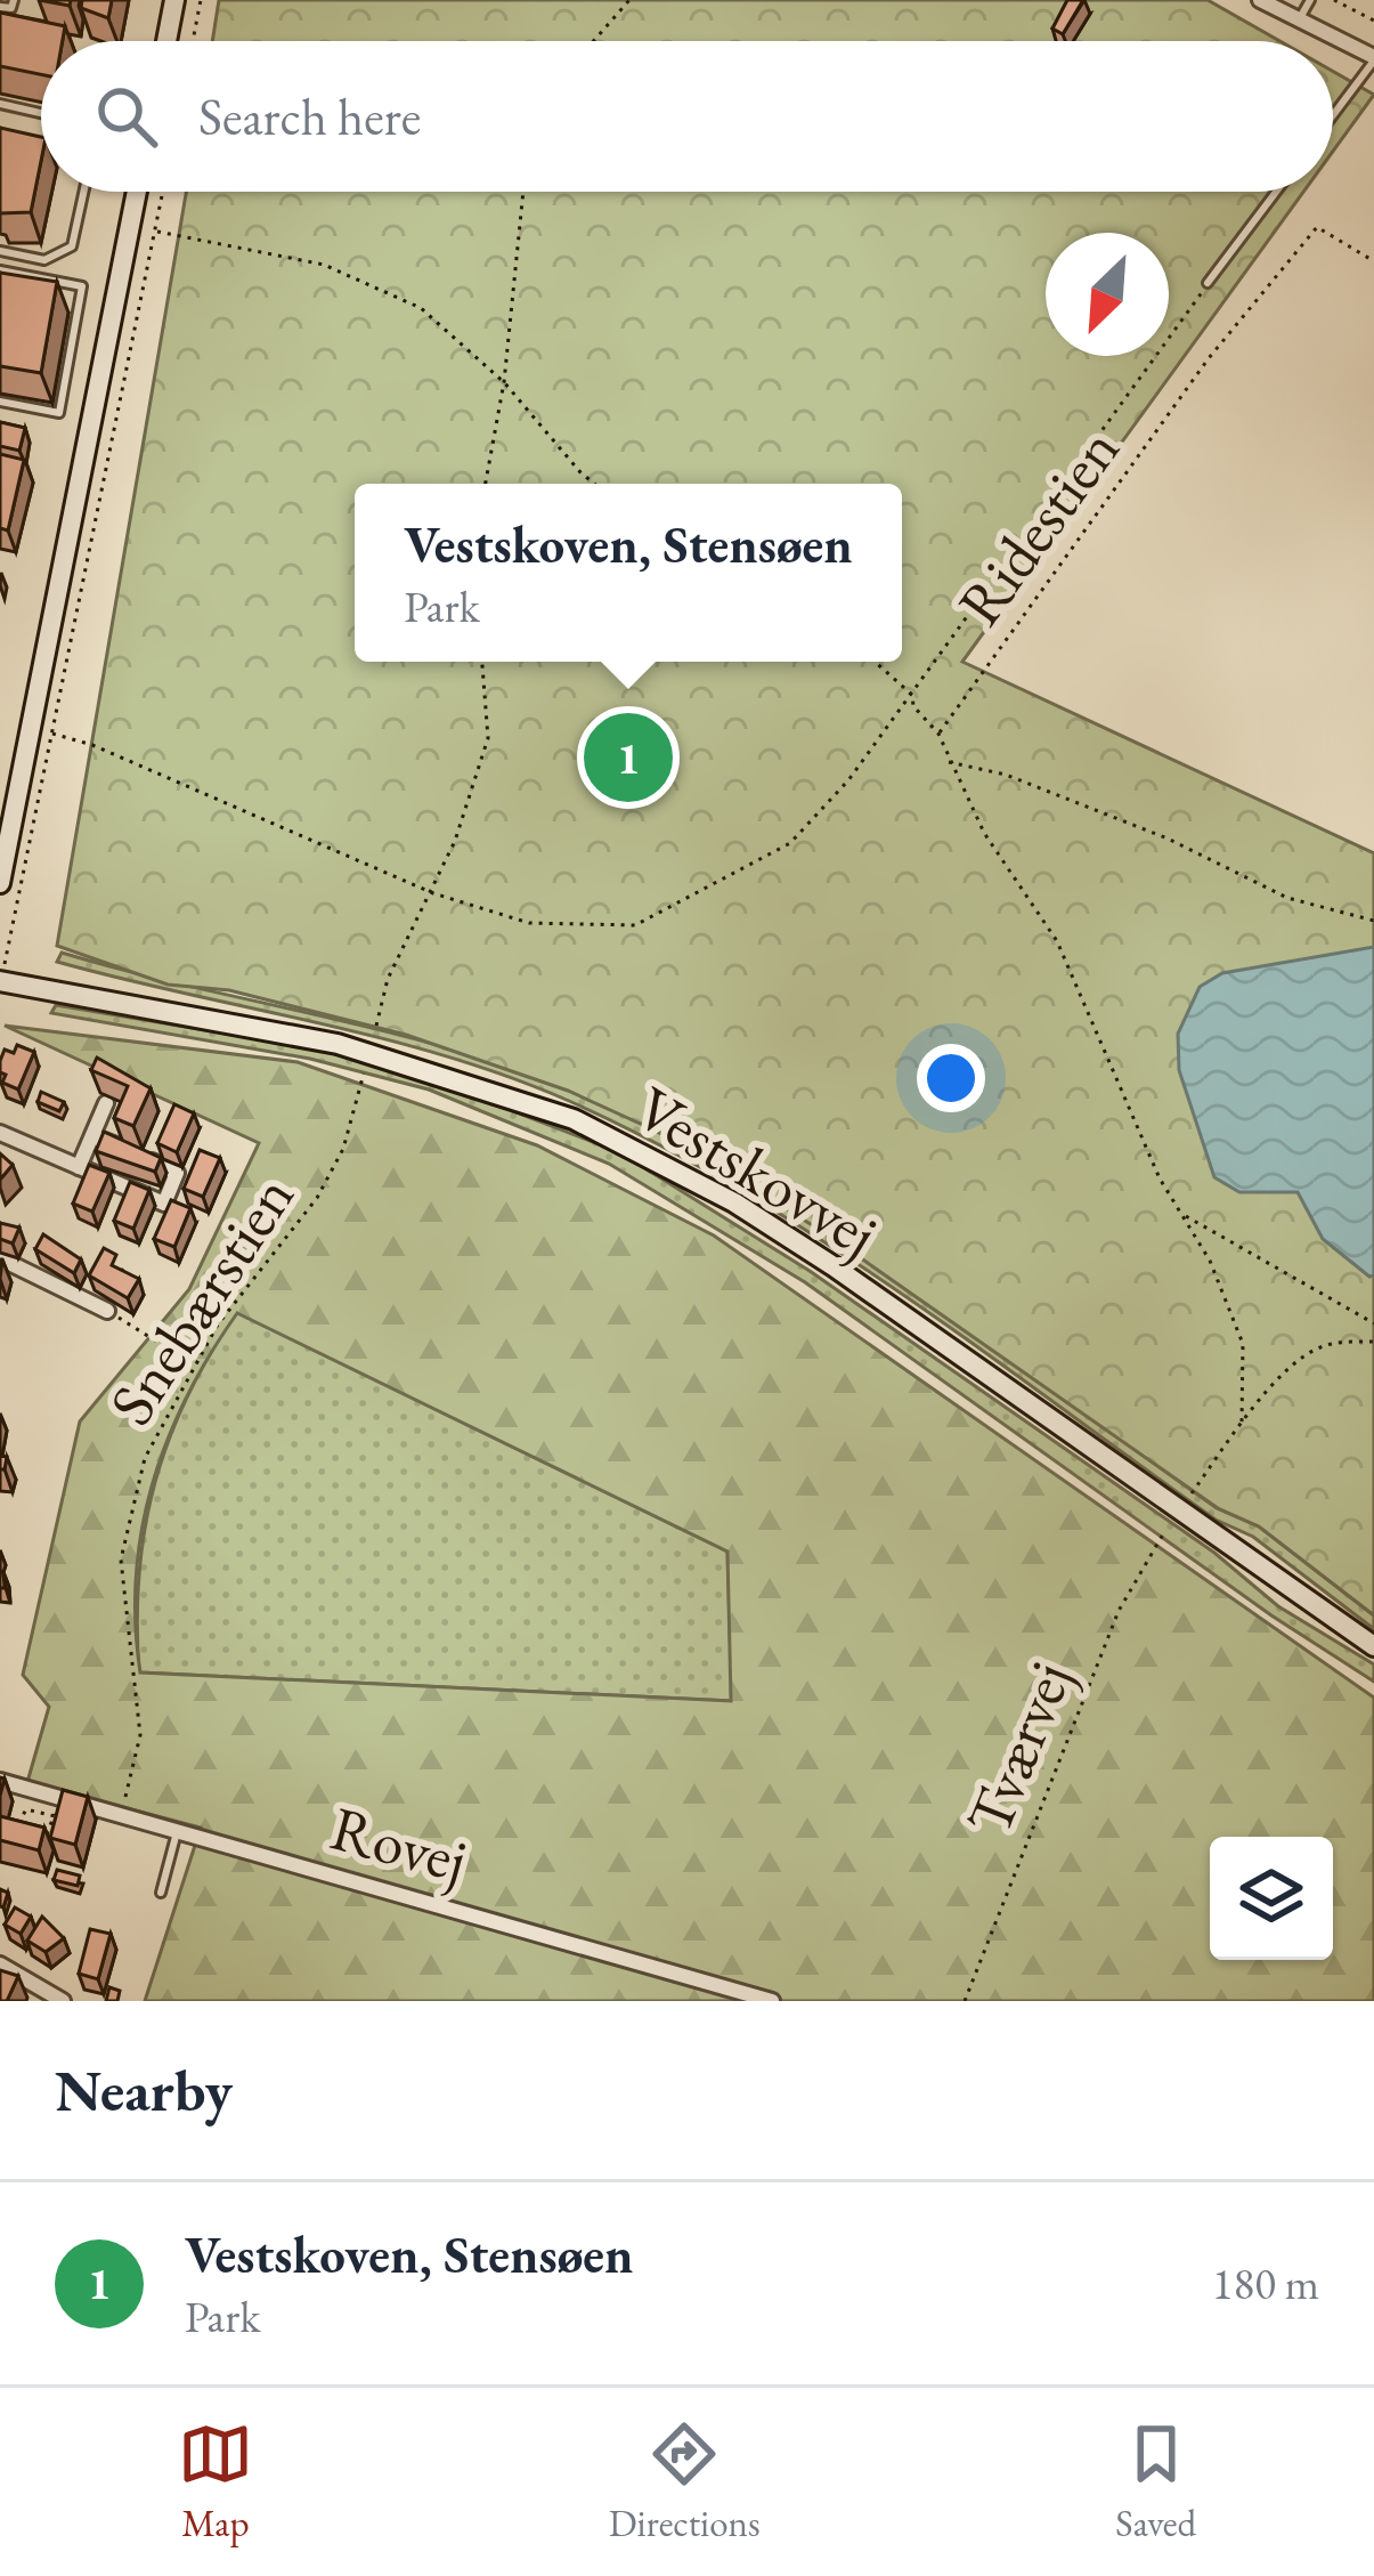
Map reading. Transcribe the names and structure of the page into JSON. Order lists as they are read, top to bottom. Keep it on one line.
{"streets":{"street":["Vestskovvej","Rovej"],"path":["Ridestien","Snebærstien","Tværvej"]},"crossings":[["Snebærstien","Rovej"]],"north":"bottom left","page":{"search":"Search here","popup":["Vestskoven, Stensøen","Park"],"pins":"1","heading":"Nearby","list":[{"mark":"1","name":"Vestskoven, Stensøen","note":"Park","value":"180 m"}],"nav":["Map","Directions","Saved"]}}
